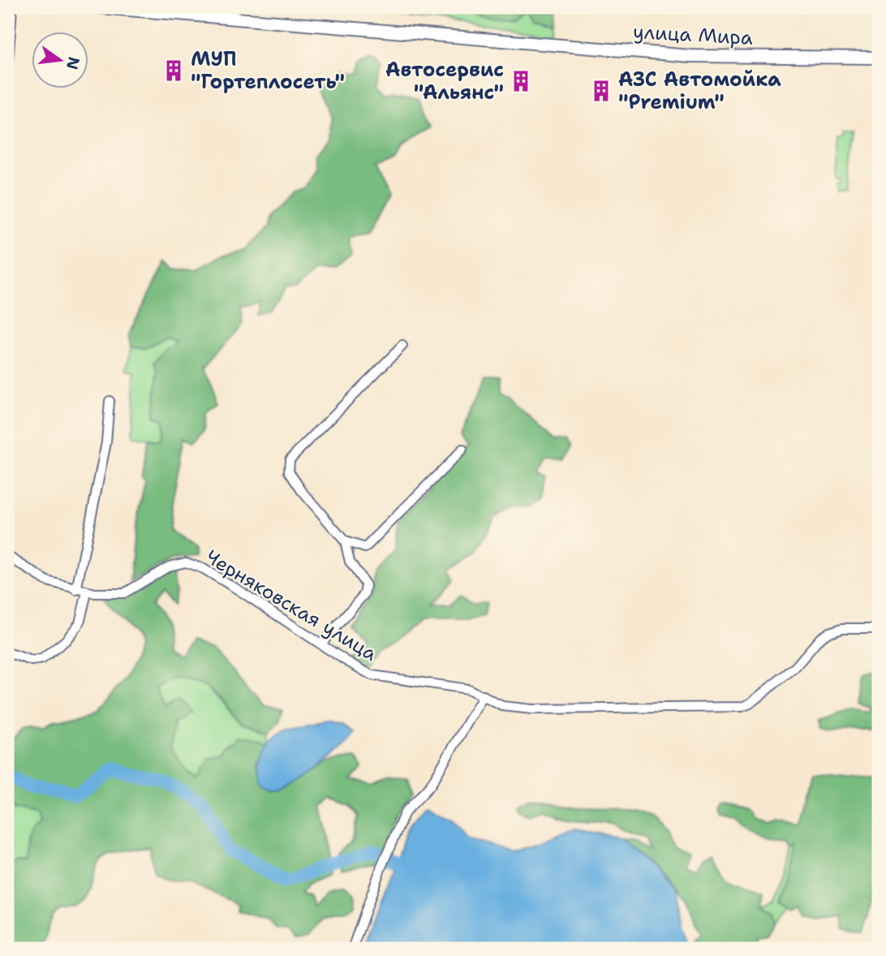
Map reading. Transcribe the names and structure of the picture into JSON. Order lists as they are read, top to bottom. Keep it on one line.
{"streets":{"main road":["улица Мира"],"street":["Черняковская улица"]},"places":{"building":["МУП \"Гортеплосеть\"","Автосервис \"Альянс\"","АЗС Автомойка \"Premium\""]},"north":"right"}
